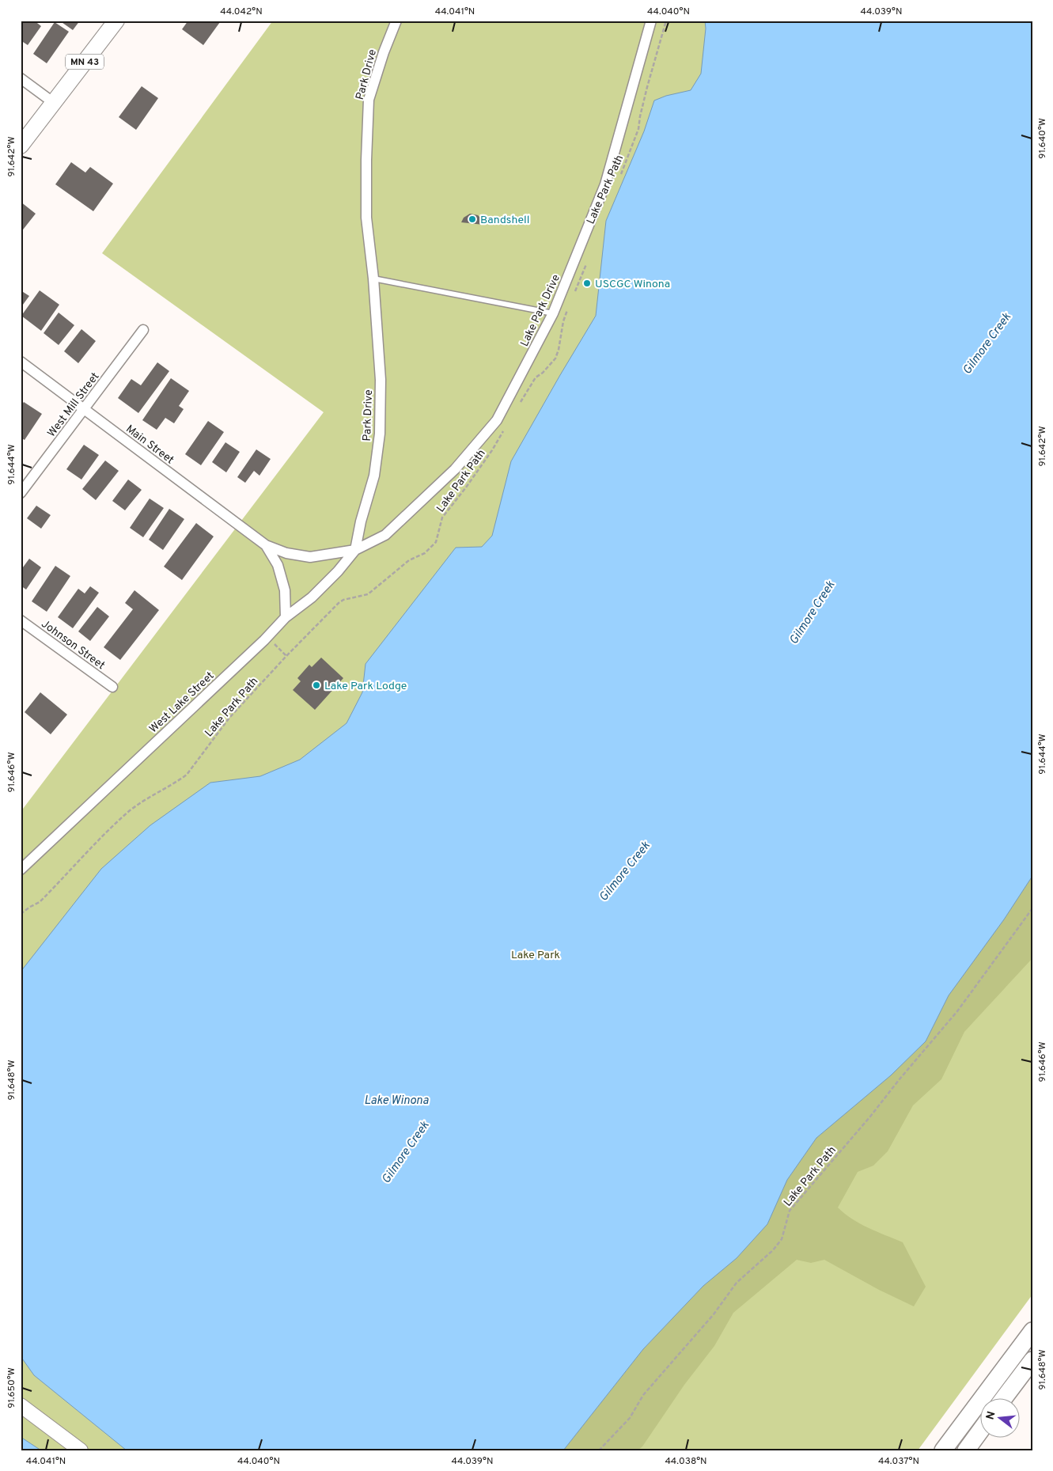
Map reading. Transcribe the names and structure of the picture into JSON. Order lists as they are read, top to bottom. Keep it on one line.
{"streets":{"main road":["MN 43"],"street":["Park Drive","Lake Park Drive","West Mill Street","Main Street","Johnson Street","West Lake Street"],"path":["Lake Park Path"]},"crossings":[["Park Drive","Lake Park Drive"],["Park Drive","Main Street"],["Park Drive","West Lake Street"],["Lake Park Drive","Main Street"],["Lake Park Drive","West Lake Street"],["West Mill Street","Main Street"],["Main Street","West Lake Street"]],"water":["Gilmore Creek","Lake Winona"],"parks":["Lake Park"],"places":["Bandshell","USCGC Winona","Lake Park Lodge"],"north":"left","coordinates":["44.042°N","44.041°N","44.040°N","44.039°N","91.640°W","91.642°W","91.644°W","91.646°W","91.648°W","91.650°W","44.038°N","44.037°N"]}
